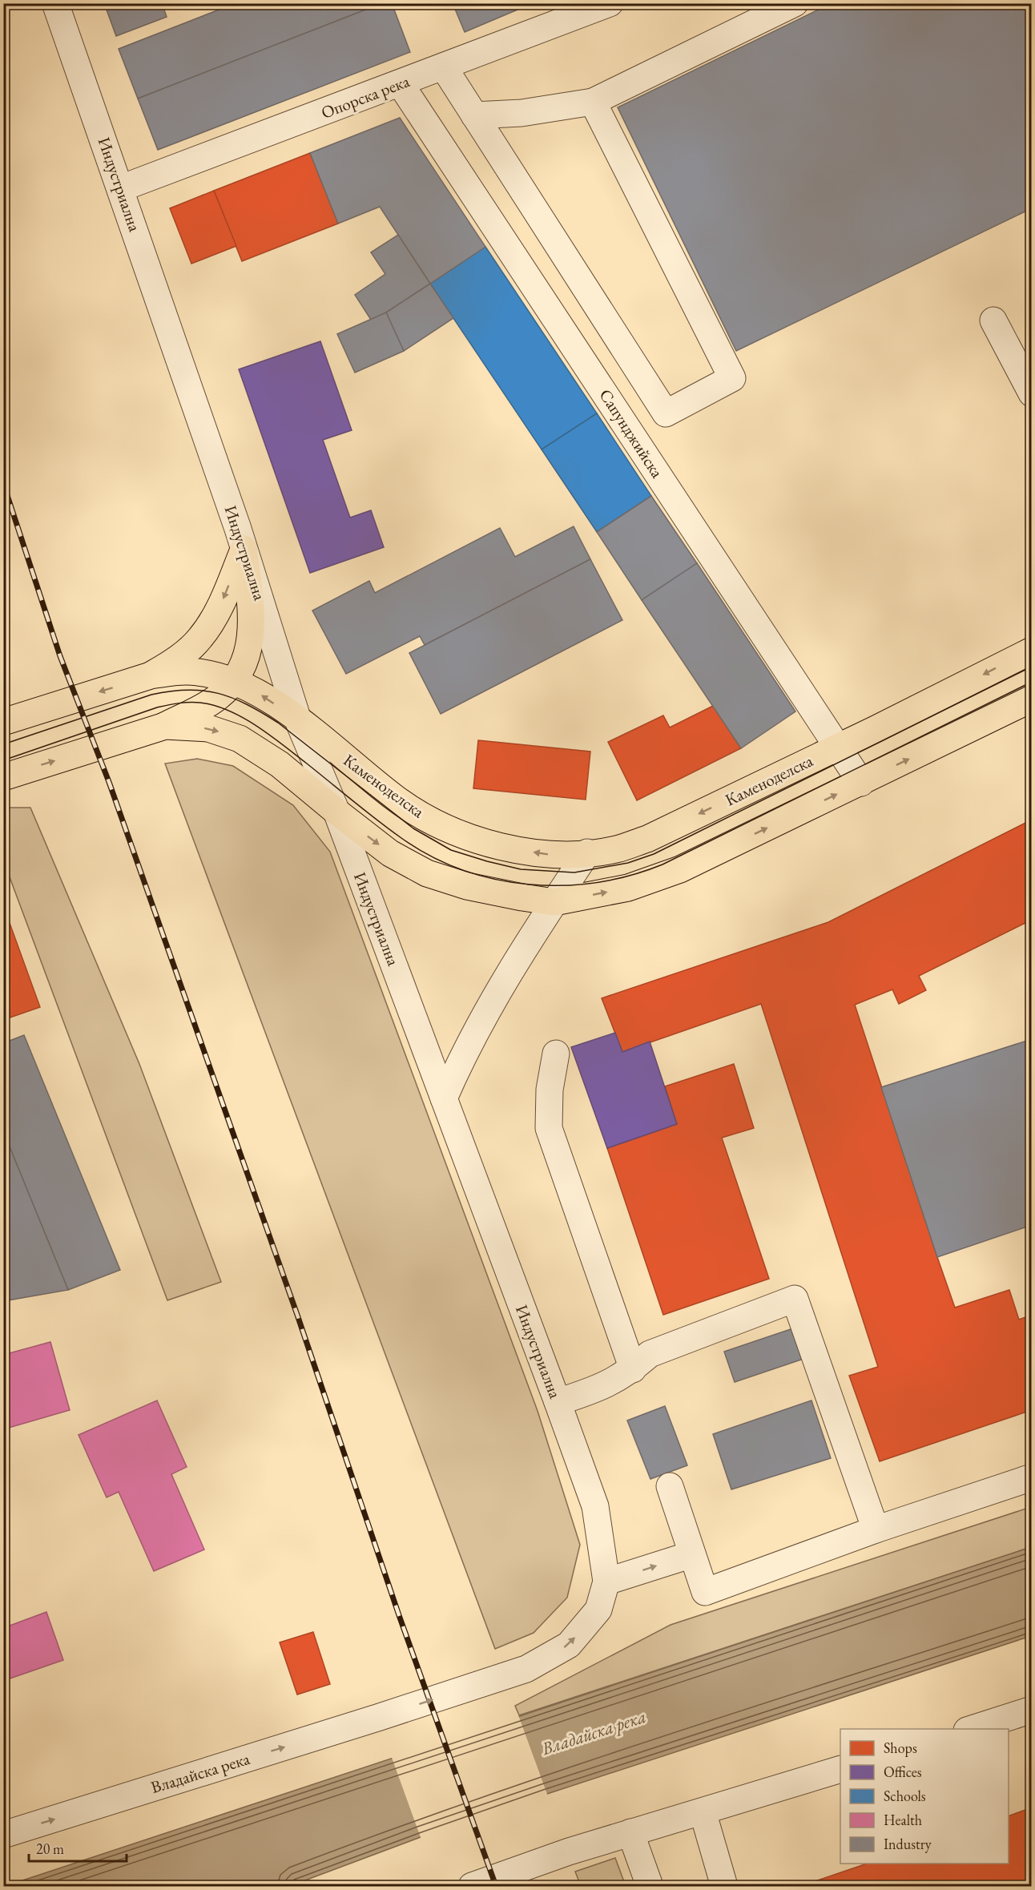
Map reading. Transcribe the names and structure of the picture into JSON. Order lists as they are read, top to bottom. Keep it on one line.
{"streets":{"main road":["Каменоделска"],"street":["Опорска река","Индустриална","Сапунджийска","Владайска река"]},"crossings":[["Опорска река","Индустриална"],["Опорска река","Сапунджийска"],["Индустриална","Каменоделска"],["Индустриална","Владайска река"],["Сапунджийска","Каменоделска"]],"water":["Владайска река"],"legend":["Shops","Offices","Schools","Health","Industry"],"scale_bar":"20 m"}
